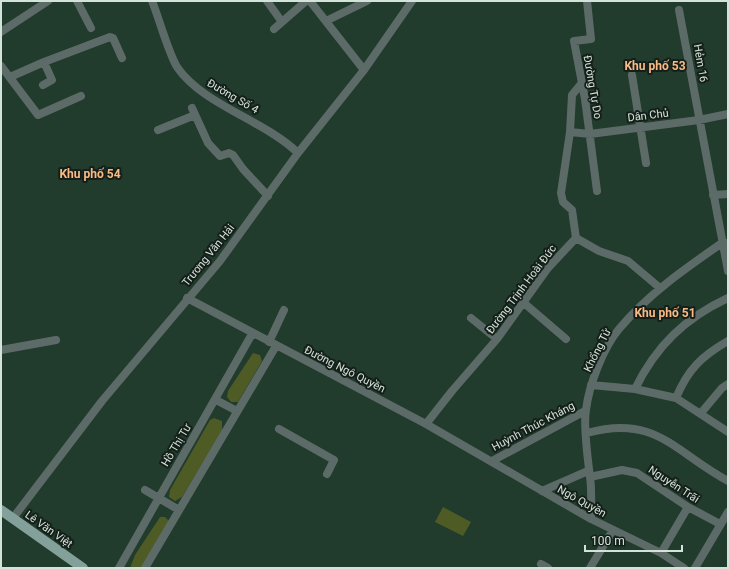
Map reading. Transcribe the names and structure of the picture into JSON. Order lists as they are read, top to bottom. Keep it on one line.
{"streets":{"main road":["Lê Văn Việt"],"street":["Hẻm 16","Đường Tự Do","Đường Số 4","Dân Chủ","Trương Văn Hải","Đường Trịnh Hoài Đức","Khổng Tử","Đường Ngô Quyền","Huỳnh Thúc Kháng","Hồ Thị Tư","Nguyễn Trãi","Ngô Quyền"]},"crossings":[["Hẻm 16","Dân Chủ"],["Hẻm 16","Khổng Tử"],["Đường Tự Do","Dân Chủ"],["Đường Số 4","Trương Văn Hải"],["Trương Văn Hải","Đường Ngô Quyền"],["Trương Văn Hải","Lê Văn Việt"],["Đường Trịnh Hoài Đức","Đường Ngô Quyền"],["Khổng Tử","Huỳnh Thúc Kháng"],["Khổng Tử","Nguyễn Trãi"],["Khổng Tử","Ngô Quyền"],["Đường Ngô Quyền","Huỳnh Thúc Kháng"],["Đường Ngô Quyền","Hồ Thị Tư"],["Đường Ngô Quyền","Ngô Quyền"],["Huỳnh Thúc Kháng","Ngô Quyền"],["Nguyễn Trãi","Ngô Quyền"]],"districts":["Khu phố 53","Khu phố 54","Khu phố 51"],"scale_bar":"100 m"}
